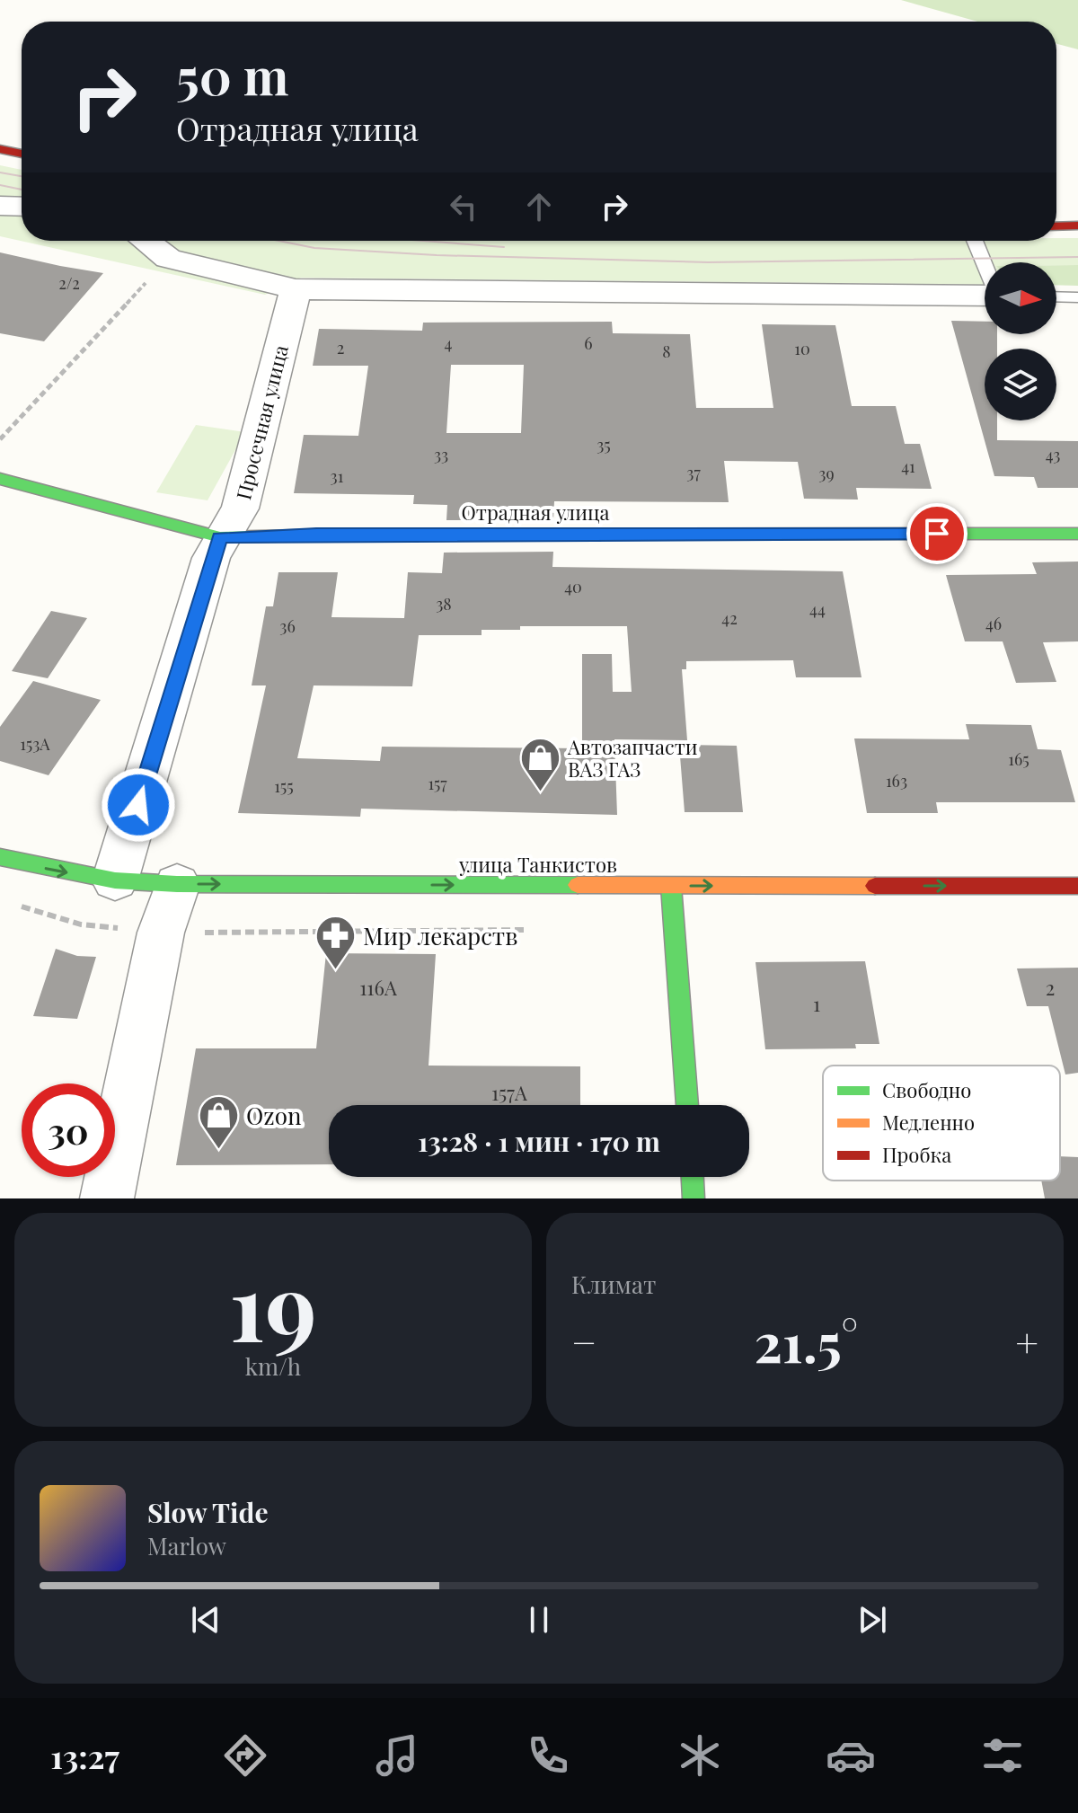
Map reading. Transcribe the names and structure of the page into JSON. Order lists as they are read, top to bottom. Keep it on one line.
{"streets":{"street":["Просечная улица","Отрадная улица","улица Танкистов"]},"crossings":[["Просечная улица","Отрадная улица"],["Просечная улица","улица Танкистов"]],"one_way":["улица Танкистов"],"places":{"shop":["Автозапчасти ВАЗ ГАЗ","Ozon"],"pharmacy":["Мир лекарств"]},"house_numbers":["2/2","4","6","2","10","8","35","33","43","41","37","39","31","40","38","44","42","46","36","153А","165","163","157","155","116А","2","1","157А"],"legend":["Свободно","Медленно","Пробка"],"north":"right","page":{"turn":["50 m","Отрадная улица"],"limit":"30","trip":"13:28 · 1 мин · 170 m","tile":[["19","km/h"],"Климат"],"heat":["−","21.5°","+"],"song":["Slow Tide","Marlow"],"tabs":"13:27"}}
